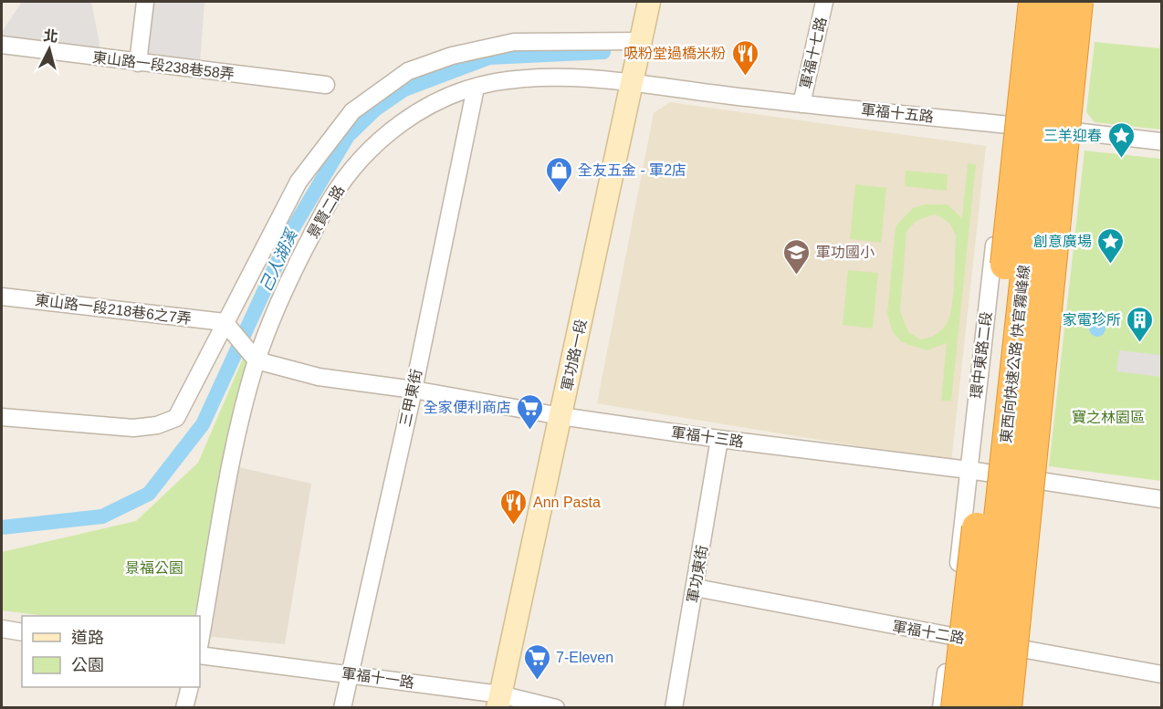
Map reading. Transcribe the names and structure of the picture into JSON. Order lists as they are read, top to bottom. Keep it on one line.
{"streets":{"highway":["東西向快速公路 快官霧峰線"],"main road":["軍功路一段"],"street":["軍福十七路","東山路一段238巷58弄","軍福十五路","景賢二路","東山路一段218巷6之7弄","環中東路二段","三甲東街","軍福十三路","軍功東街","軍福十二路","軍福十一路"]},"crossings":[["軍福十七路","軍福十五路"],["軍福十五路","景賢二路"],["軍福十五路","軍功路一段"],["軍福十五路","環中東路二段"],["景賢二路","軍功路一段"],["景賢二路","三甲東街"],["景賢二路","軍福十三路"],["軍功路一段","軍福十三路"],["軍功路一段","軍福十一路"],["環中東路二段","軍福十三路"],["環中東路二段","軍福十二路"],["三甲東街","軍福十三路"],["三甲東街","軍福十一路"],["軍福十三路","軍功東街"],["軍功東街","軍福十二路"]],"water":["己人湖溪"],"parks":["寶之林園區","景福公園"],"places":{"restaurant":["吸粉堂過橋米粉","Ann Pasta"],"place":["三羊迎春","創意廣場"],"shop":["全友五金 - 軍2店"],"school or university":["軍功國小"],"building":["家電珍所"],"supermarket":["全家便利商店","7-Eleven"]},"legend":["道路","公園"],"north":"top"}
